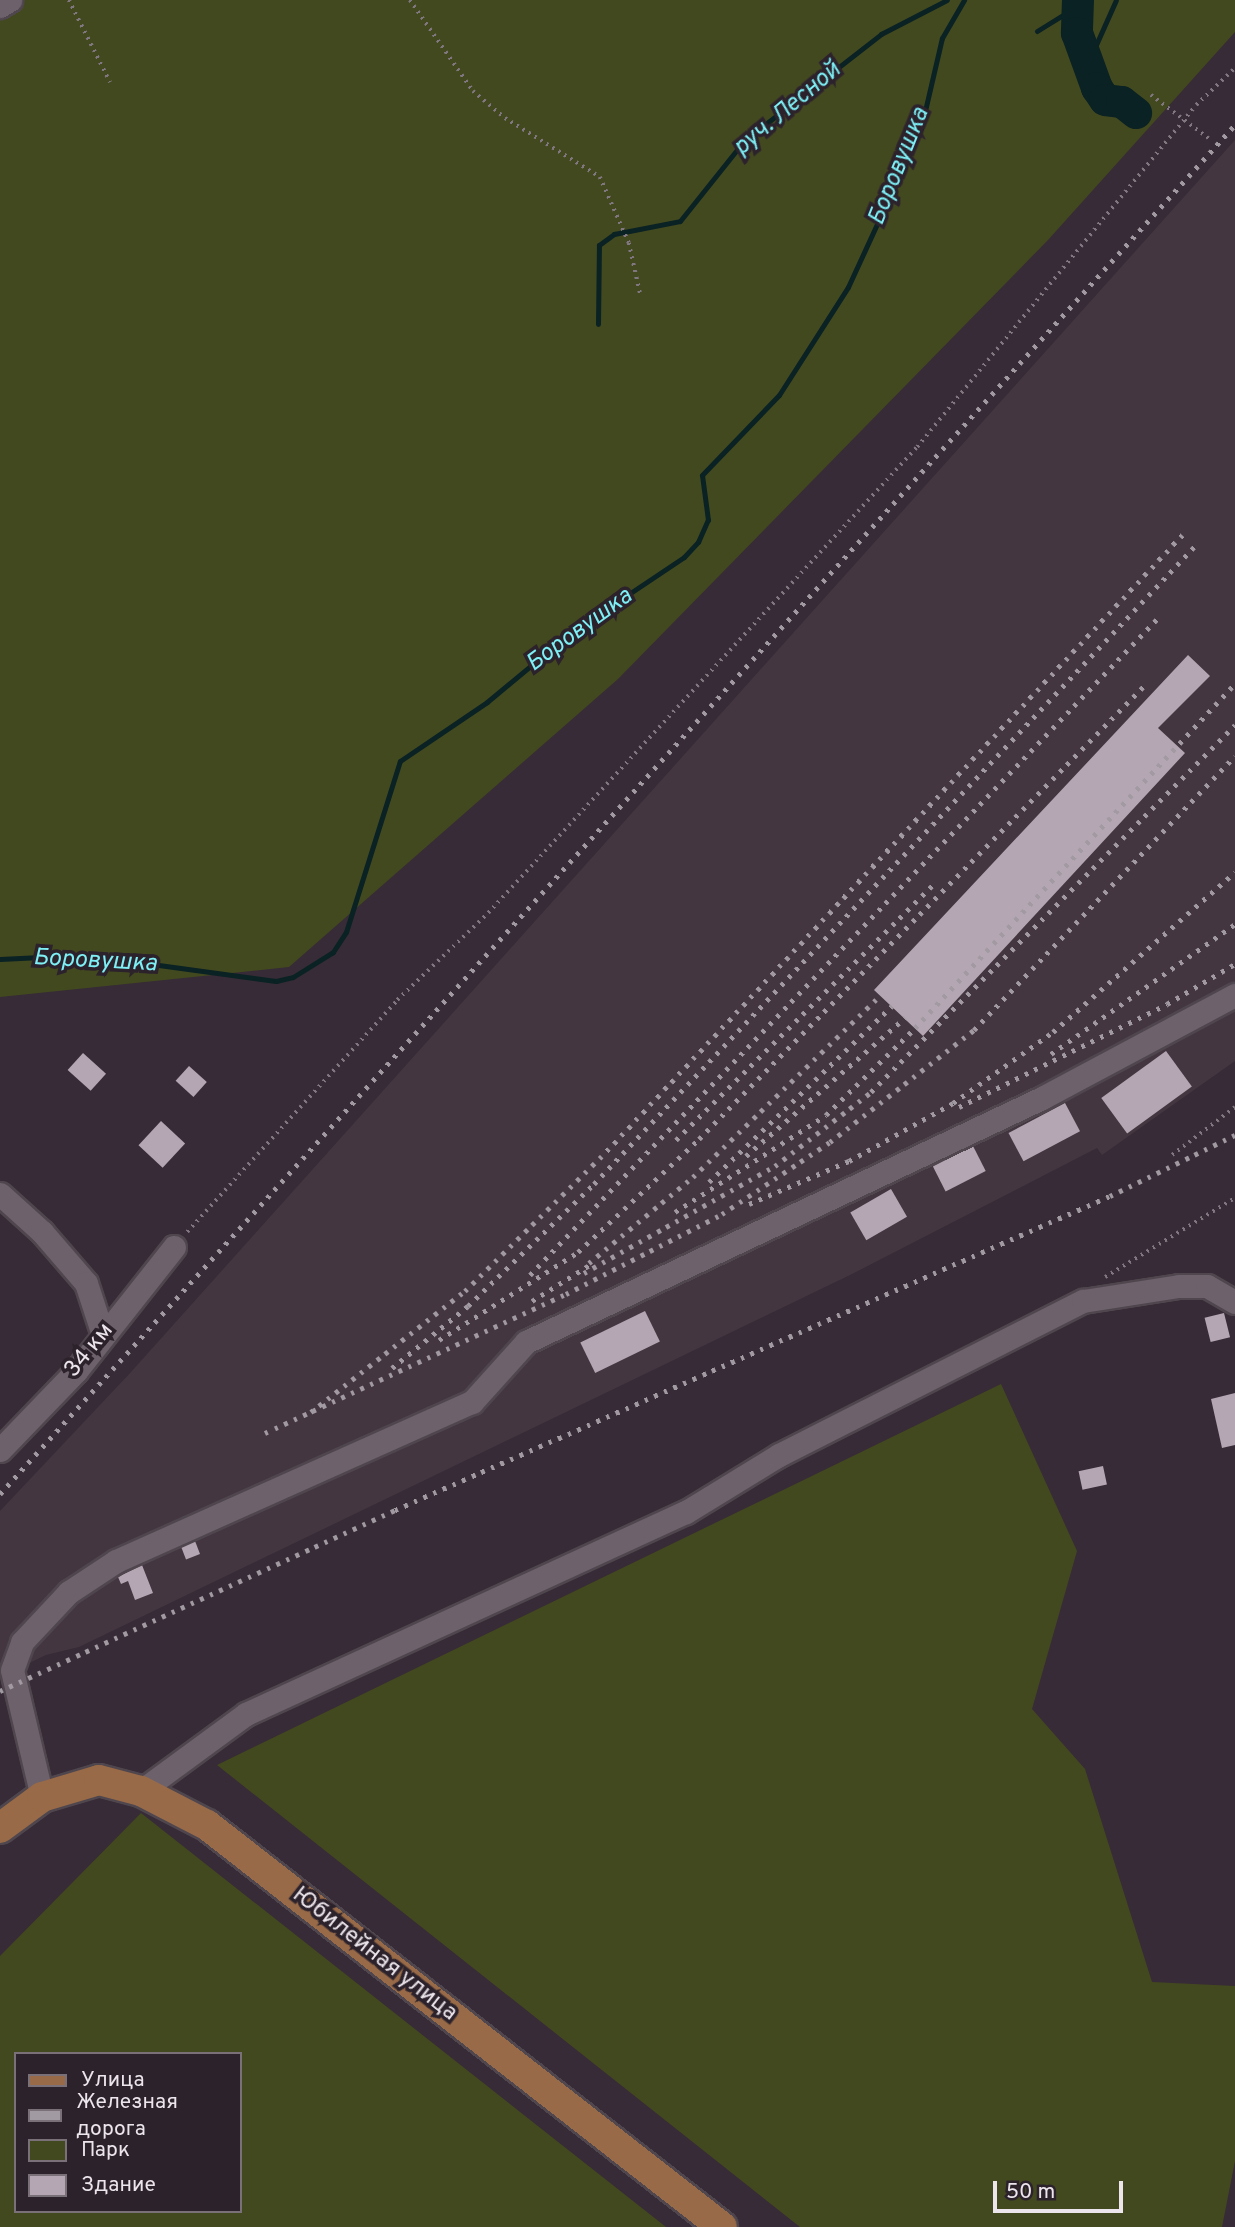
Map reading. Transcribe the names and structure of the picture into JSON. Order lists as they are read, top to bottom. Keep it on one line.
{"streets":{"main road":["Юбилейная улица"],"street":["34 км"]},"water":["руч. Лесной","Боровушка"],"legend":["Улица","Железная дорога","Парк","Здание"],"scale_bar":"50 m"}
